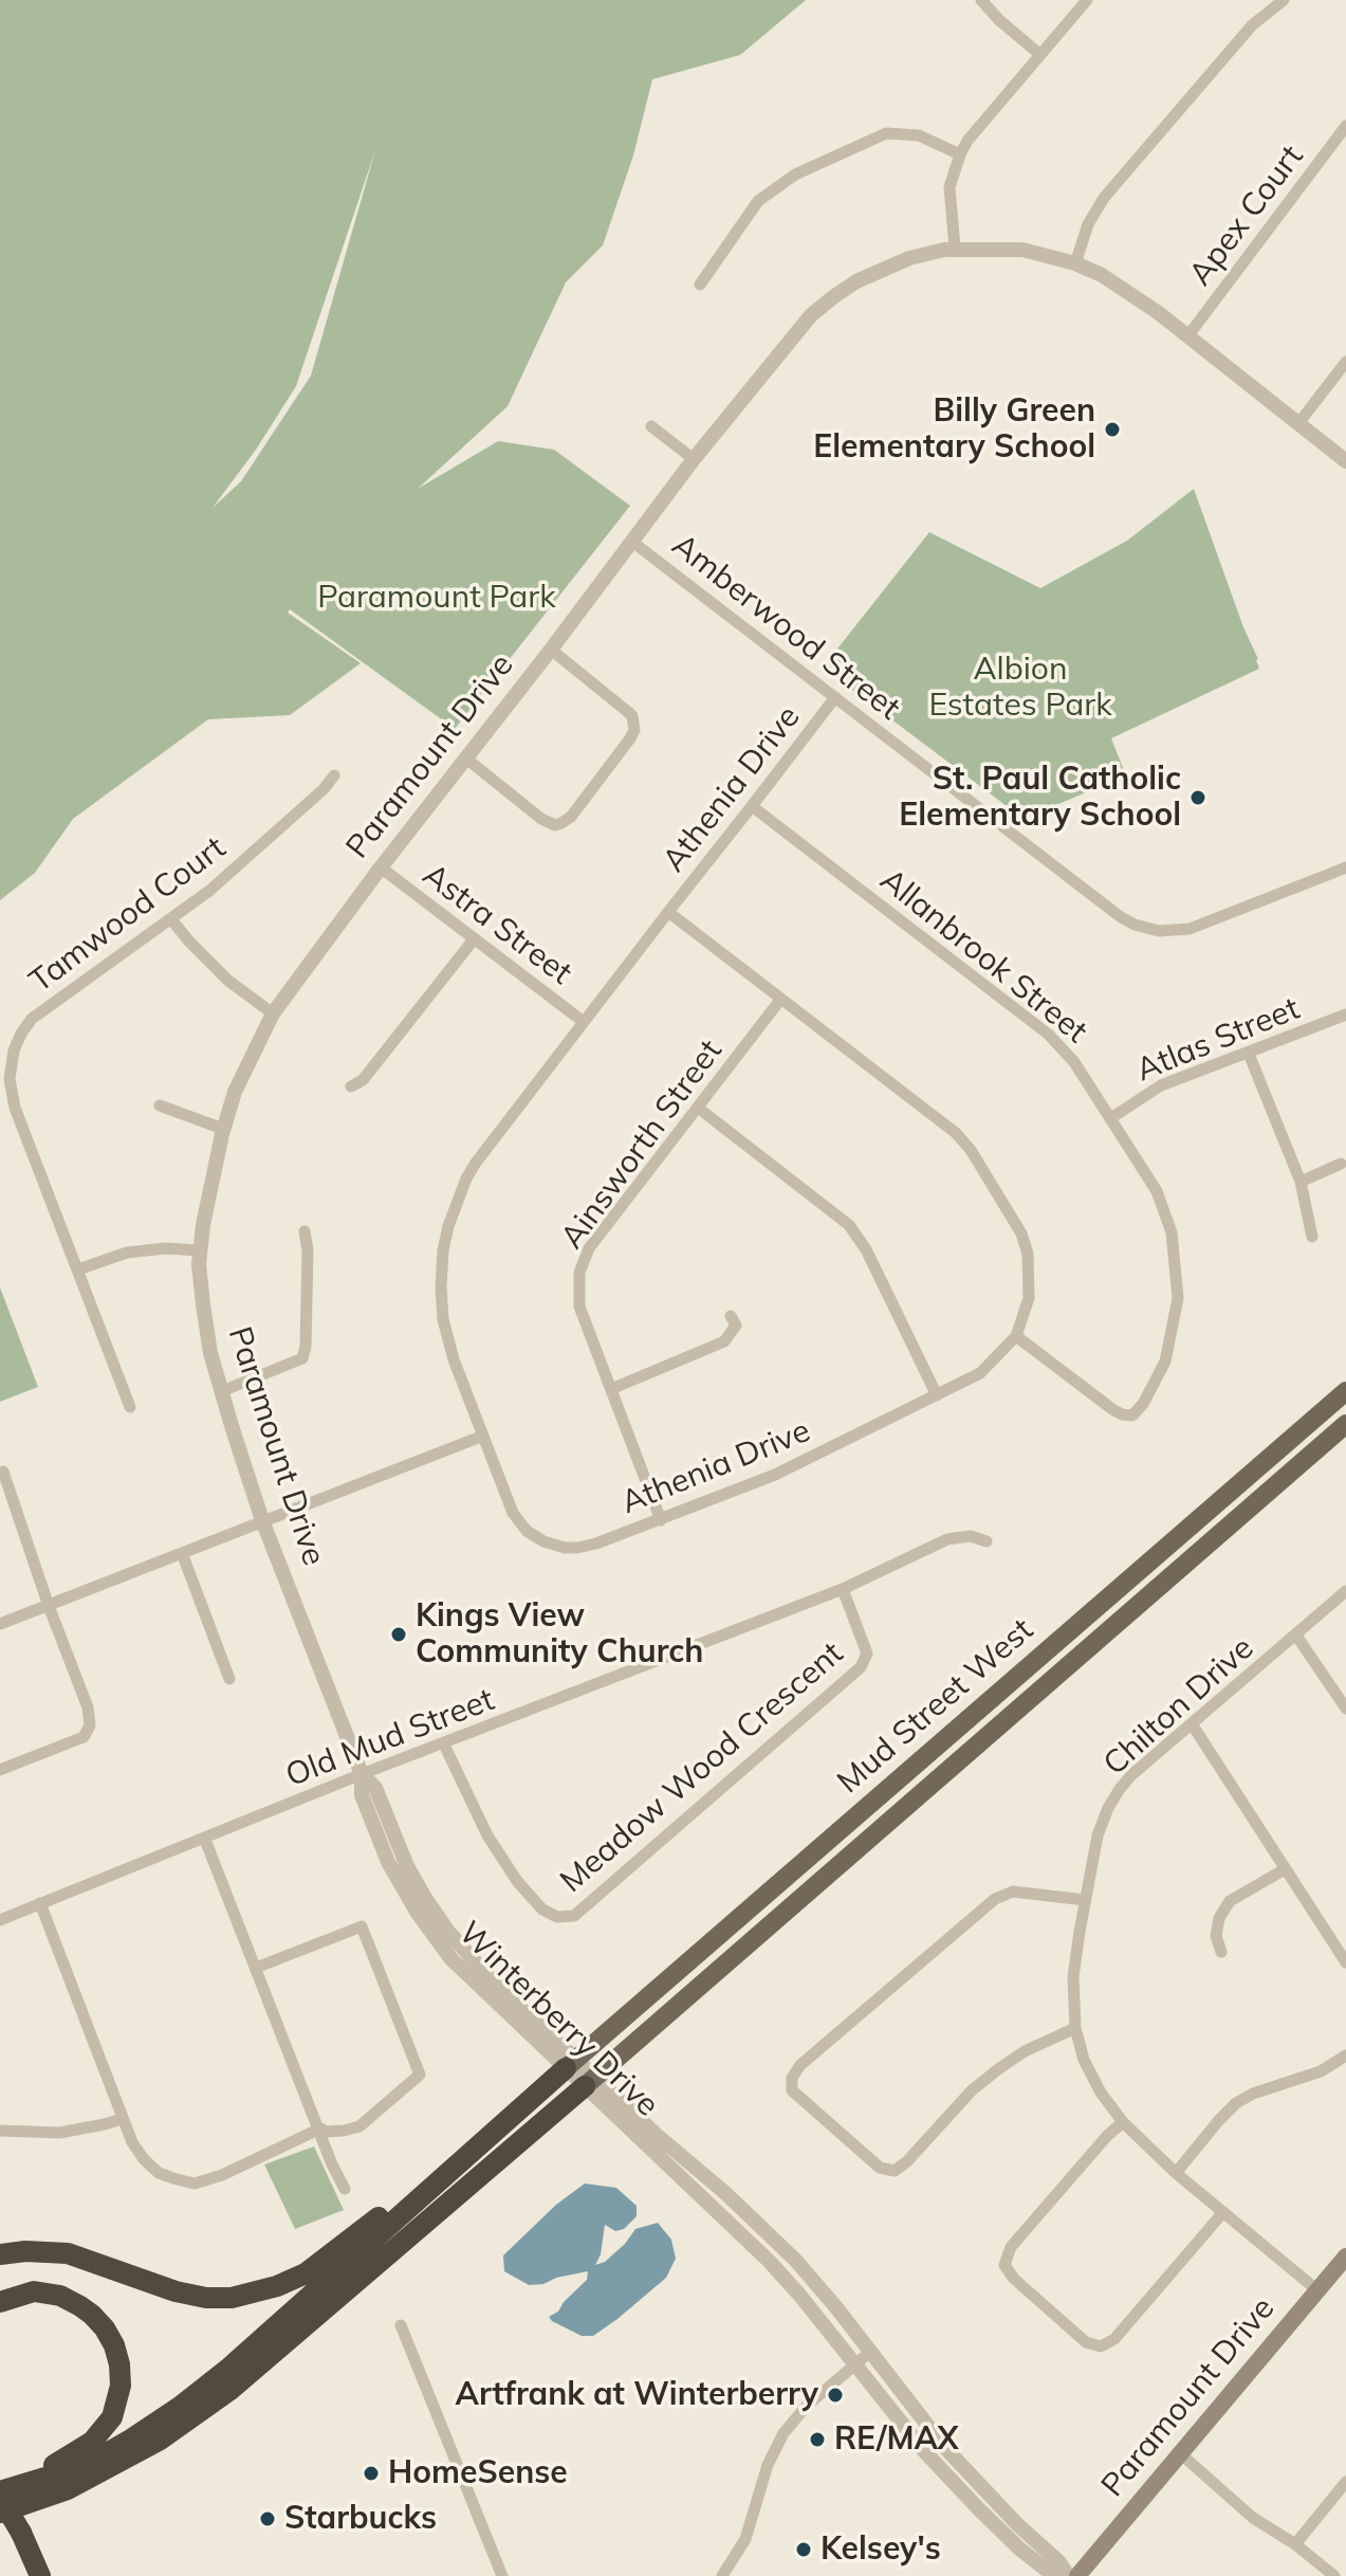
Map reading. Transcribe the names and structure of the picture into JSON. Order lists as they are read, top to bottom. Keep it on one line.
{"streets":{"main road":["Paramount Drive","Mud Street West"],"street":["Apex Court","Amberwood Street","Athenia Drive","Tamwood Court","Astra Street","Allanbrook Street","Atlas Street","Ainsworth Street","Chilton Drive","Old Mud Street","Meadow Wood Crescent","Winterberry Drive"]},"crossings":[["Apex Court","Paramount Drive"],["Amberwood Street","Paramount Drive"],["Amberwood Street","Athenia Drive"],["Paramount Drive","Astra Street"],["Paramount Drive","Chilton Drive"],["Paramount Drive","Old Mud Street"],["Paramount Drive","Winterberry Drive"],["Athenia Drive","Astra Street"],["Athenia Drive","Allanbrook Street"],["Athenia Drive","Ainsworth Street"],["Allanbrook Street","Atlas Street"],["Mud Street West","Winterberry Drive"],["Old Mud Street","Meadow Wood Crescent"],["Old Mud Street","Winterberry Drive"]],"parks":["Paramount Park","Albion Estates Park"],"places":["Billy Green Elementary School","St. Paul Catholic Elementary School","Kings View Community Church","Artfrank at Winterberry","RE/MAX","HomeSense","Starbucks","Kelsey's"]}
